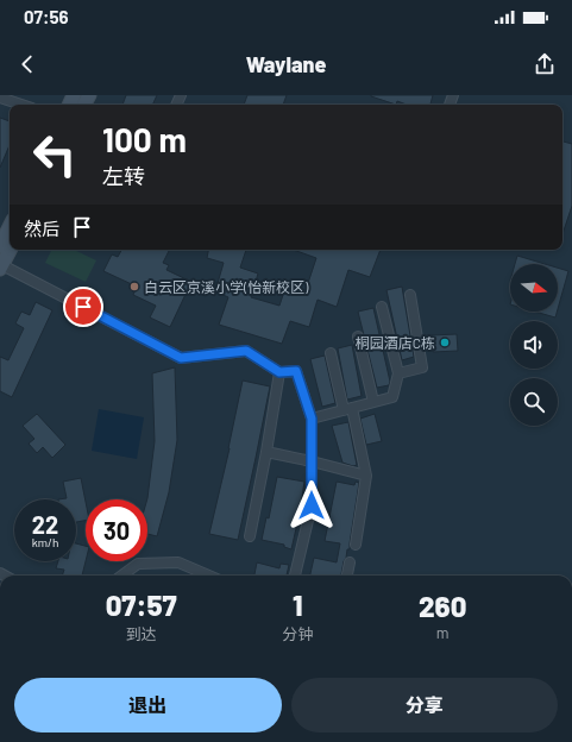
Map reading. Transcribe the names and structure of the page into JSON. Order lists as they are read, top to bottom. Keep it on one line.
{"places":["白云区京溪小学(怡新校区)","桐园酒店C栋"],"north":"right","page":{"status":"07:56","header":"Waylane","turn":["100 m","左转"],"then":"然后","speed":"22 km/h","limit":"30","eta":["07:57","到达","1","分钟","260","m"],"buttons":["退出","分享"]}}
